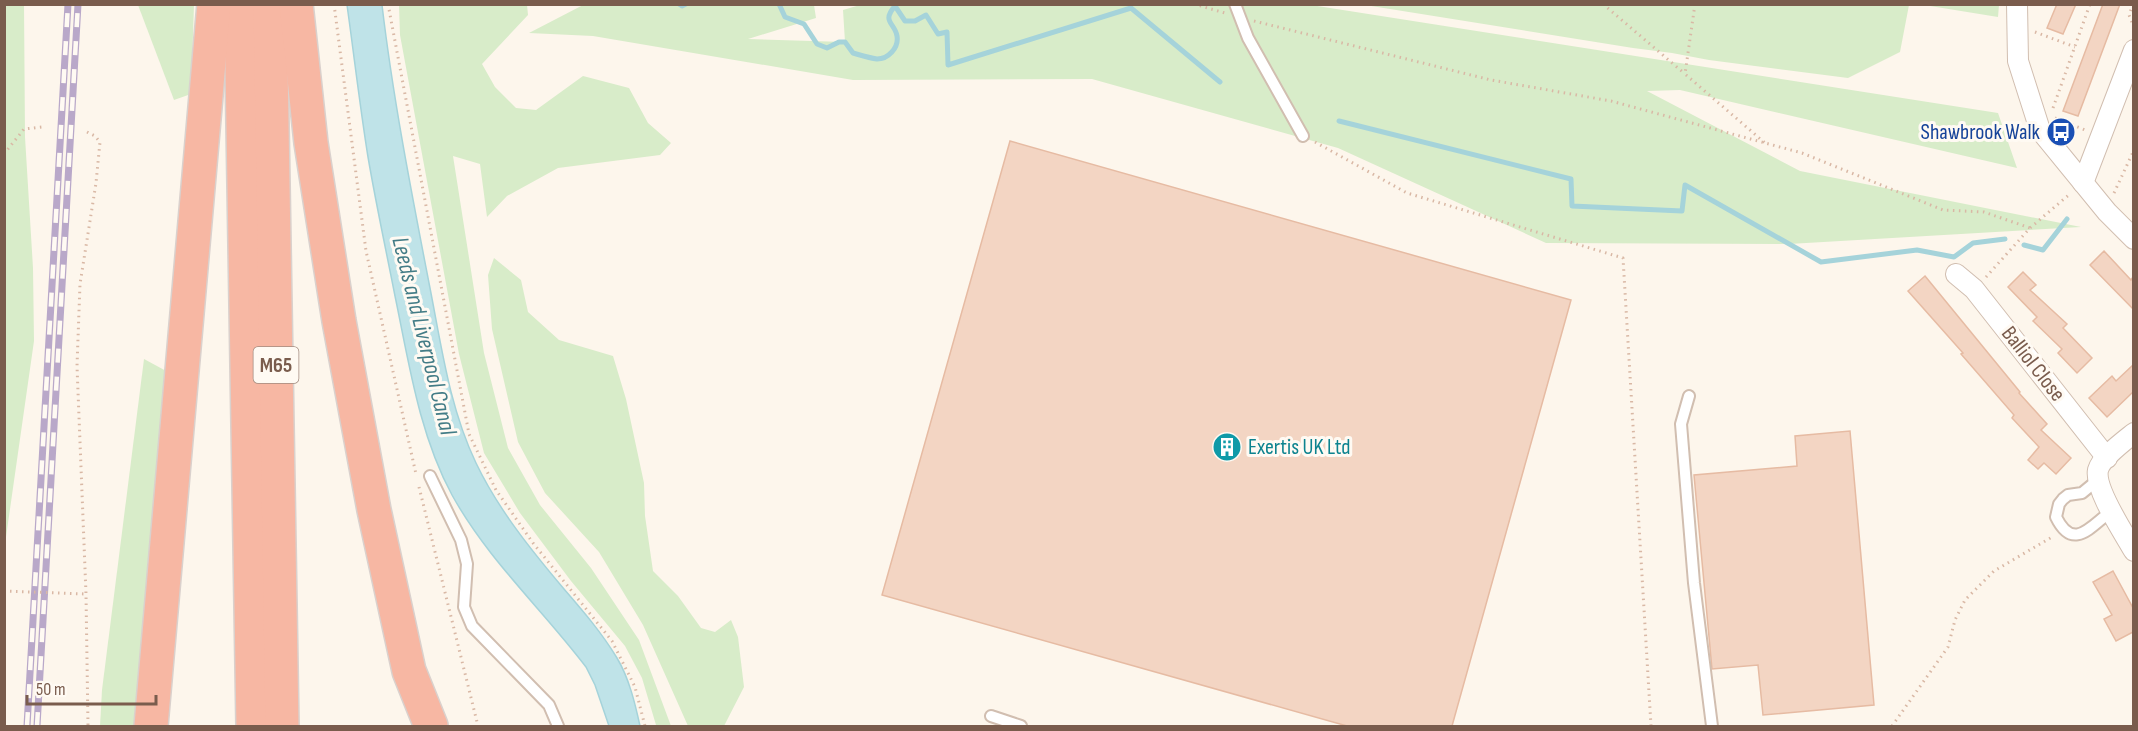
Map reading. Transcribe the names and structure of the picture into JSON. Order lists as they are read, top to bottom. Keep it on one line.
{"streets":{"highway":["M65"],"street":["Balliol Close"]},"water":["Leeds and Liverpool Canal"],"places":{"bus stop":["Shawbrook Walk"],"building":["Exertis UK Ltd"]},"scale_bar":"50 m"}
